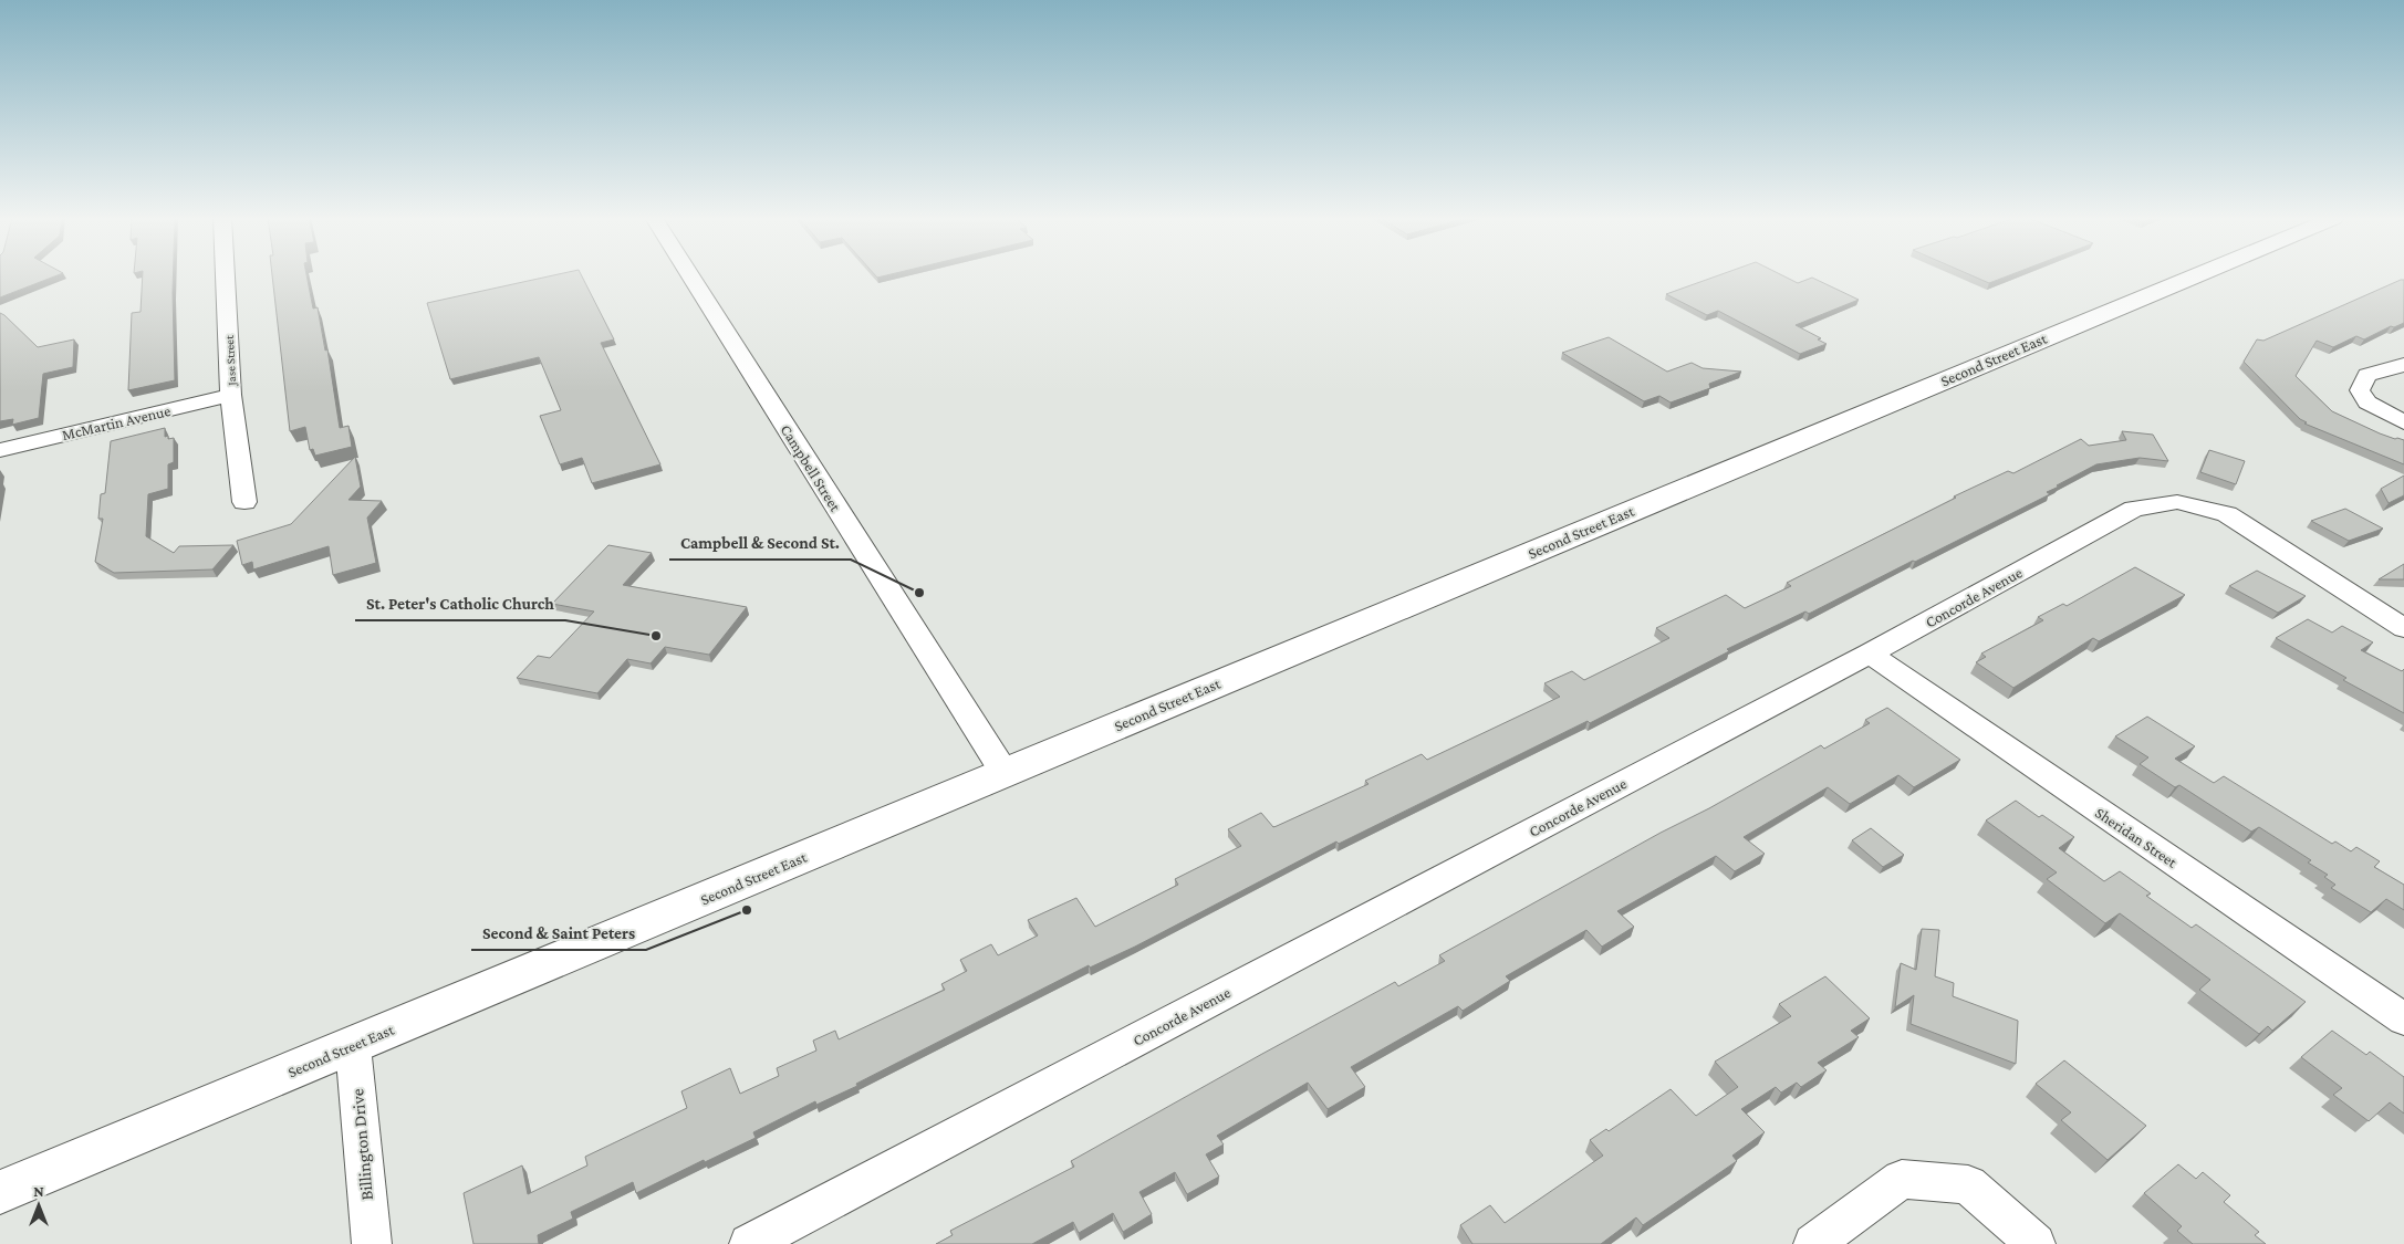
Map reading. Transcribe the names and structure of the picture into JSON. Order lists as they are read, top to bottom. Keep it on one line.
{"streets":{"main road":["Second Street East"],"street":["Jase Street","McMartin Avenue","Campbell Street","Concorde Avenue","Sheridan Street","Billington Drive"]},"crossings":[["Second Street East","Campbell Street"],["Second Street East","Billington Drive"],["Jase Street","McMartin Avenue"],["Concorde Avenue","Sheridan Street"]],"places":["Campbell & Second St.","St. Peter's Catholic Church","Second & Saint Peters"],"north":"top"}
